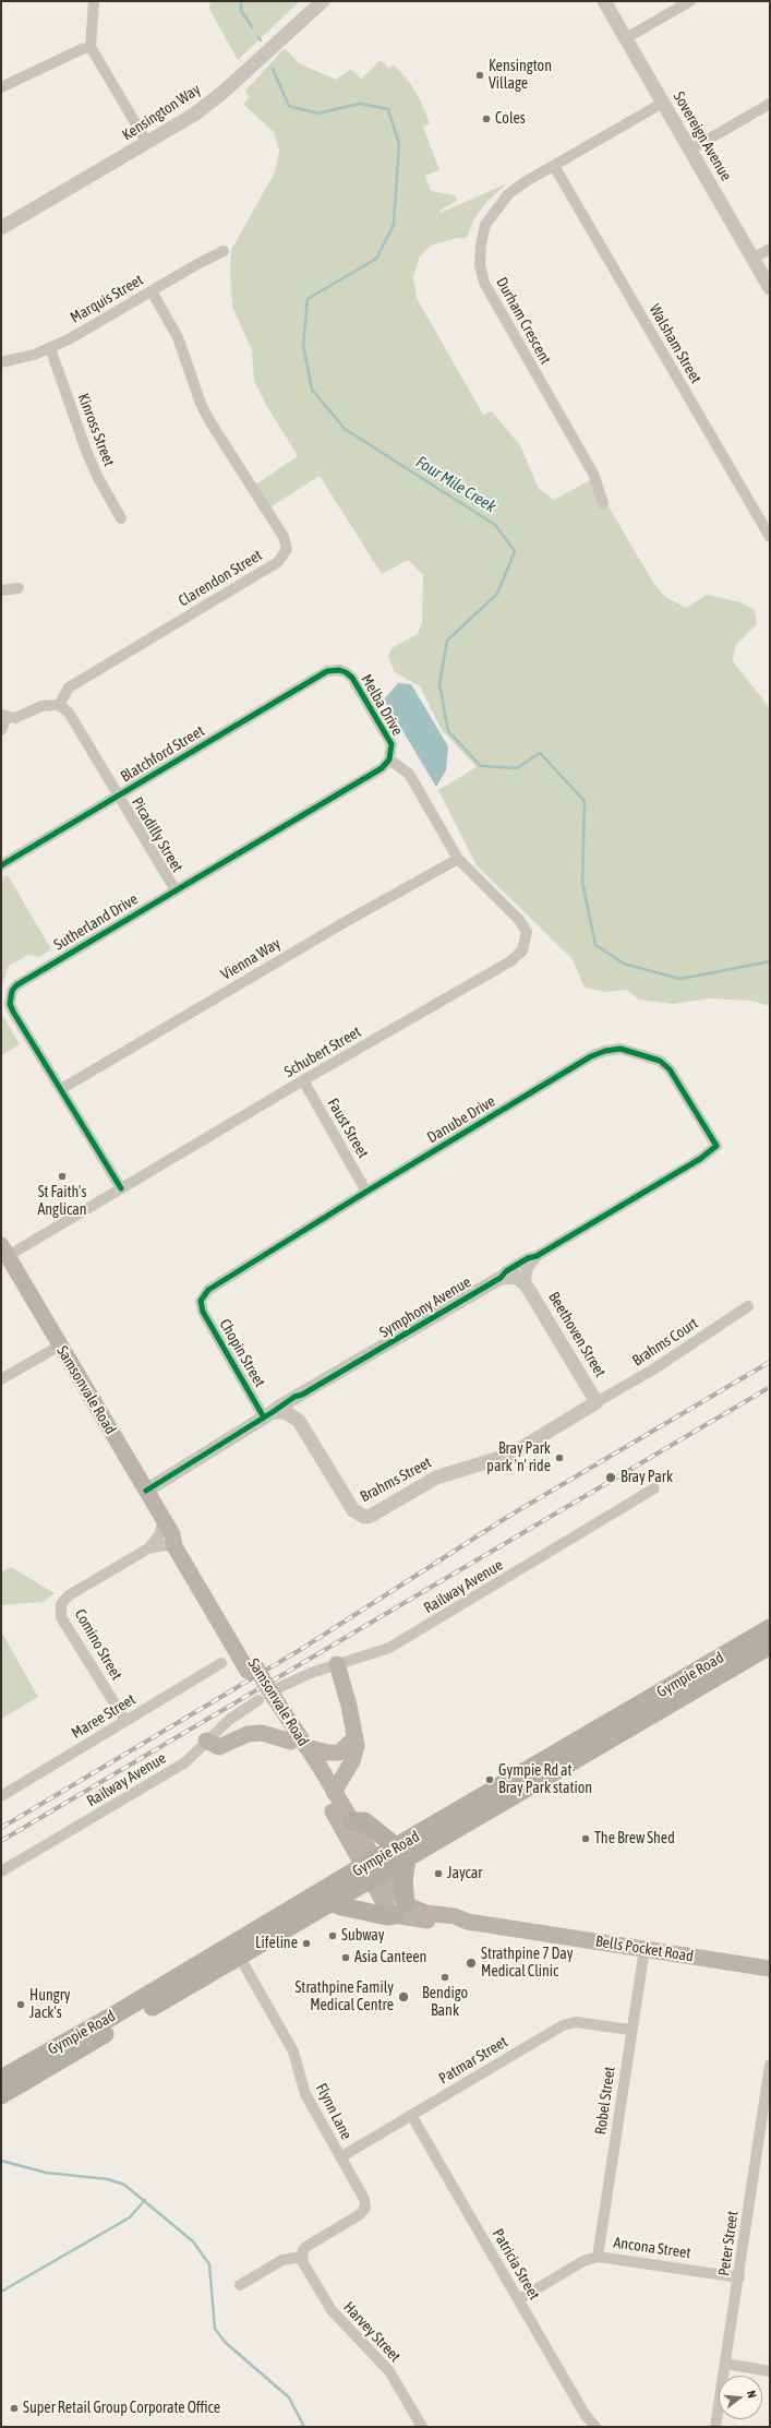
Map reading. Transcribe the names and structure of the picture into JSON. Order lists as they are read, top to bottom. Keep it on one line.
{"streets":{"highway":["Gympie Road"],"main road":["Samsonvale Road","Bells Pocket Road"],"street":["Kensington Way","Sovereign Avenue","Marquis Street","Durham Crescent","Walsham Street","Kinross Street","Clarendon Street","Melba Drive","Blatchford Street","Picadilly Street","Sutherland Drive","Vienna Way","Schubert Street","Danube Drive","Faust Street","Symphony Avenue","Beethoven Street","Brahms Court","Chopin Street","Brahms Street","Railway Avenue","Comino Street","Maree Street","Patmar Street","Robel Street","Flynn Lane","Peter Street","Ancona Street","Patricia Street","Harvey Street"]},"crossings":[["Sovereign Avenue","Durham Crescent"],["Marquis Street","Kinross Street"],["Marquis Street","Clarendon Street"],["Durham Crescent","Walsham Street"],["Clarendon Street","Picadilly Street"],["Melba Drive","Blatchford Street"],["Melba Drive","Sutherland Drive"],["Melba Drive","Vienna Way"],["Melba Drive","Schubert Street"],["Blatchford Street","Picadilly Street"],["Picadilly Street","Sutherland Drive"],["Sutherland Drive","Vienna Way"],["Sutherland Drive","Schubert Street"],["Schubert Street","Faust Street"],["Danube Drive","Faust Street"],["Danube Drive","Symphony Avenue"],["Danube Drive","Chopin Street"],["Symphony Avenue","Chopin Street"],["Symphony Avenue","Samsonvale Road"],["Beethoven Street","Brahms Court"],["Beethoven Street","Brahms Street"],["Brahms Court","Brahms Street"],["Samsonvale Road","Railway Avenue"],["Samsonvale Road","Comino Street"],["Samsonvale Road","Gympie Road"],["Comino Street","Maree Street"],["Gympie Road","Flynn Lane"],["Bells Pocket Road","Robel Street"],["Patmar Street","Robel Street"],["Patmar Street","Flynn Lane"],["Patmar Street","Patricia Street"],["Robel Street","Ancona Street"],["Flynn Lane","Harvey Street"],["Peter Street","Ancona Street"],["Ancona Street","Patricia Street"]],"water":["Four Mile Creek"],"places":["Kensington Village","Coles","St Faith's Anglican","Bray Park park 'n' ride","Bray Park","Gympie Rd at Bray Park station","The Brew Shed","Jaycar","Subway","Lifeline","Asia Canteen","Strathpine 7 Day Medical Clinic","Bendigo Bank","Strathpine Family Medical Centre","Hungry Jack's","Super Retail Group Corporate Office"],"north":"right"}
